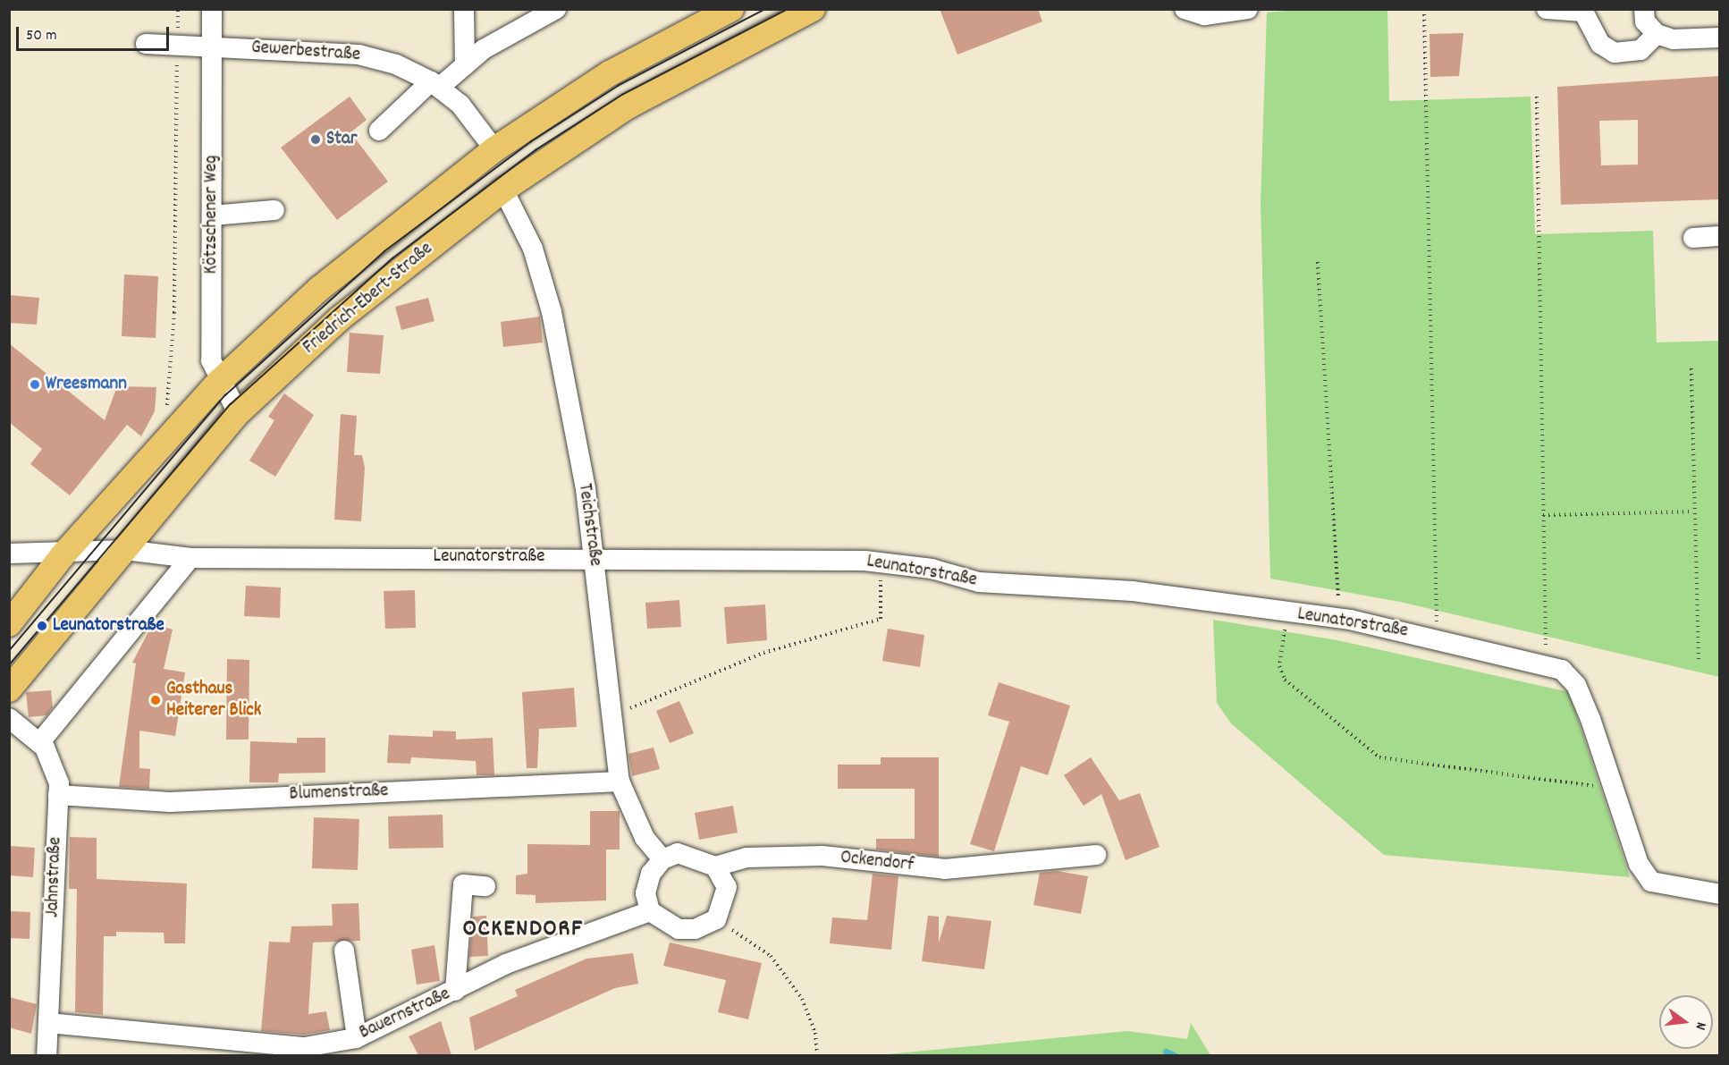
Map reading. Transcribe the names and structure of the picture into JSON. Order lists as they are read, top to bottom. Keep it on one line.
{"streets":{"main road":["Friedrich-Ebert-Straße"],"street":["Gewerbestraße","Kötzschener Weg","Teichstraße","Leunatorstraße","Blumenstraße","Ockendorf","Jahnstraße","Bauernstraße"]},"crossings":[["Gewerbestraße","Kötzschener Weg"],["Gewerbestraße","Friedrich-Ebert-Straße"],["Kötzschener Weg","Friedrich-Ebert-Straße"],["Friedrich-Ebert-Straße","Teichstraße"],["Friedrich-Ebert-Straße","Leunatorstraße"],["Teichstraße","Leunatorstraße"],["Teichstraße","Blumenstraße"],["Teichstraße","Ockendorf"],["Teichstraße","Bauernstraße"],["Blumenstraße","Jahnstraße"],["Ockendorf","Bauernstraße"],["Jahnstraße","Bauernstraße"]],"districts":["OCKENDORF"],"places":["Star","Wreesmann","Leunatorstraße","Gasthaus Heiterer Blick"],"scale_bar":"50 m","north":"right"}
